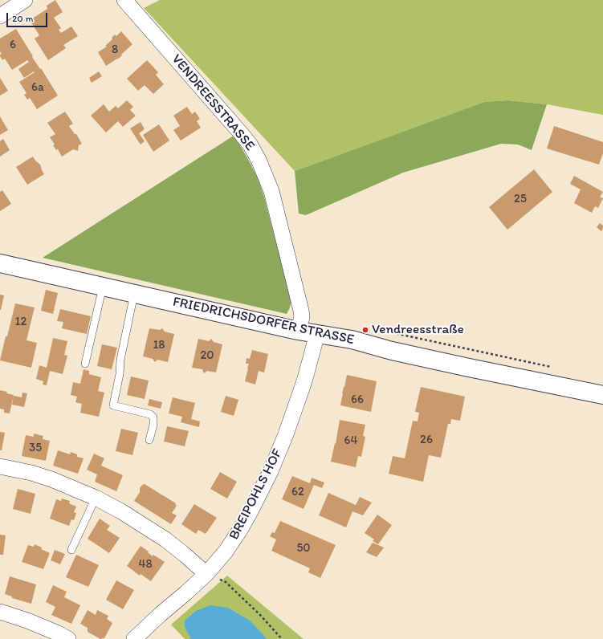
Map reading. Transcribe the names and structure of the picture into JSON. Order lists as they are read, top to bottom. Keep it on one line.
{"streets":{"main road":["FRIEDRICHSDORFER STRASSE"],"street":["VENDREESSTRASSE","BREIPOHLS HOF"]},"crossings":[["VENDREESSTRASSE","FRIEDRICHSDORFER STRASSE"],["FRIEDRICHSDORFER STRASSE","BREIPOHLS HOF"]],"places":["Vendreesstraße"],"house_numbers":["6","8","6a","25","12","18","20","66","26","64","35","62","50","48"],"scale_bar":"20 m"}
